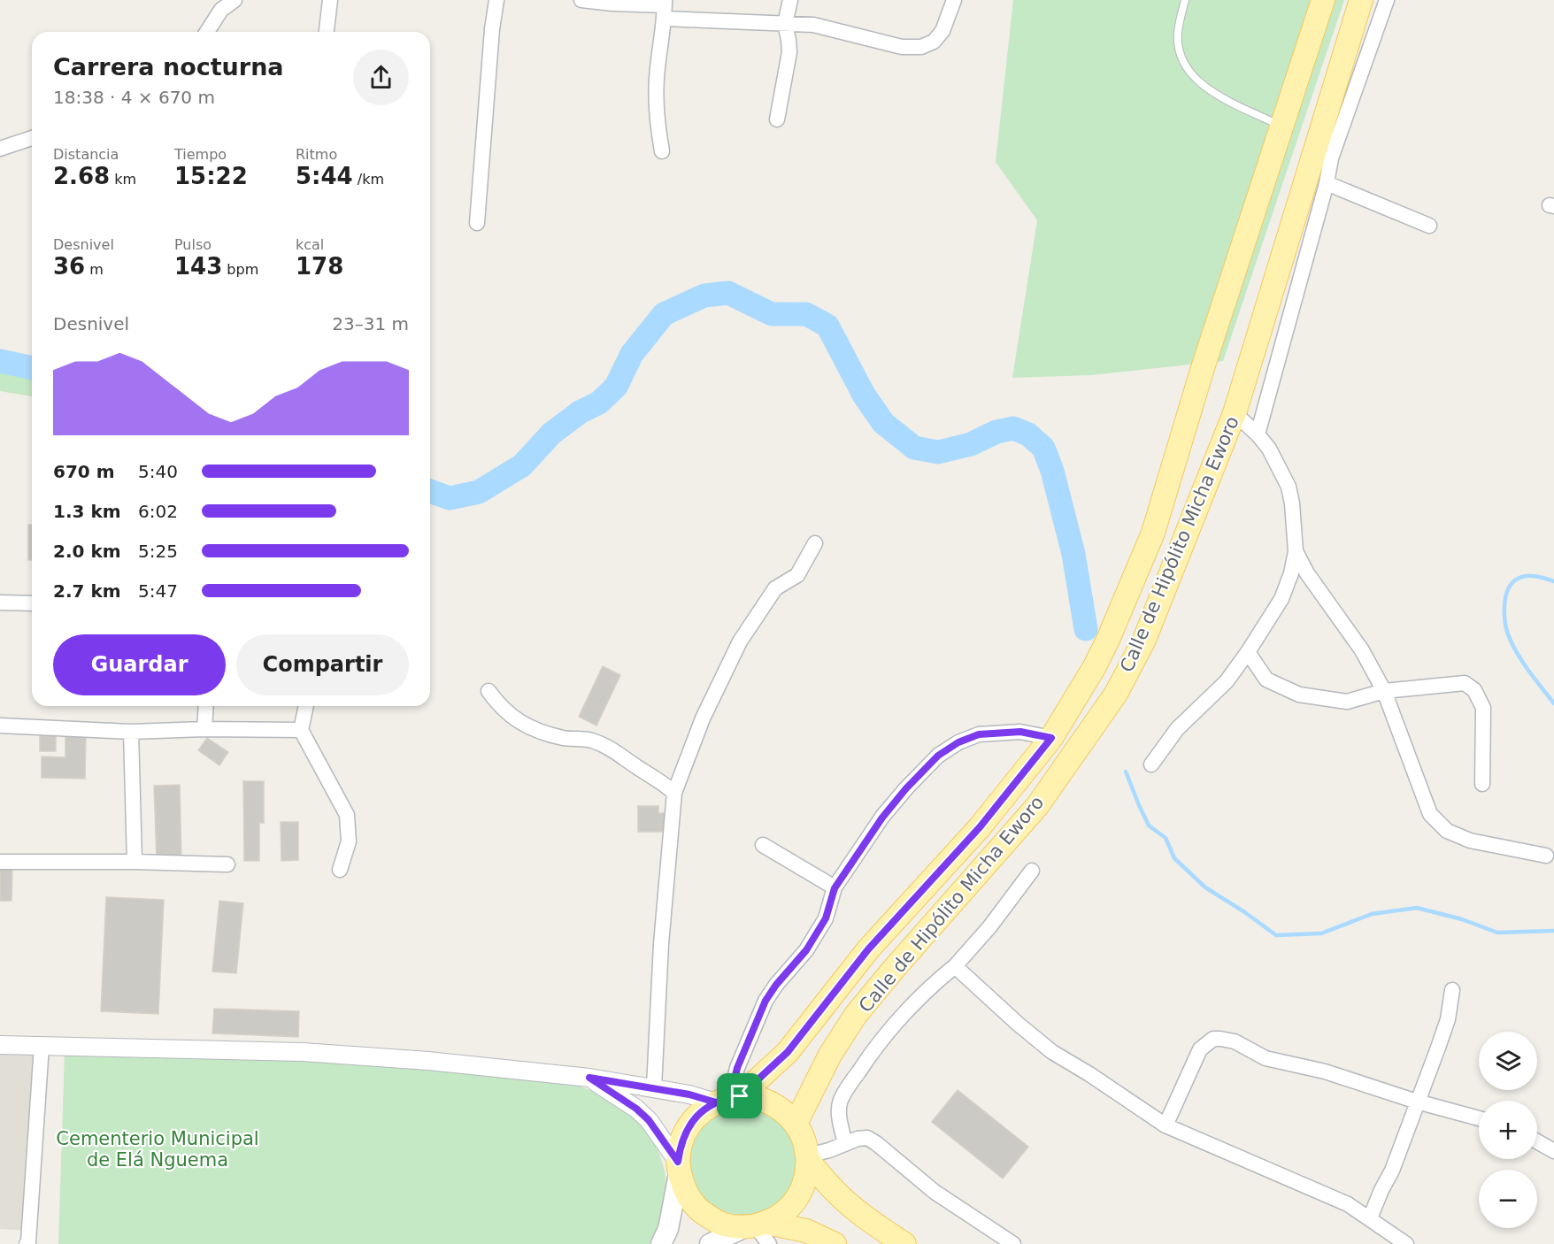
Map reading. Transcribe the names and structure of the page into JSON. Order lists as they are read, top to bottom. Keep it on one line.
{"streets":{"main road":["Calle de Hipólito Micha Eworo"]},"parks":["Cementerio Municipal de Elá Nguema"],"page":{"heading":["Carrera nocturna","18:38 · 4 × 670 m"],"stats":[["Distancia","2.68 km"],["Tiempo","15:22"],["Ritmo","5:44 /km"],["Desnivel","36 m"],["Pulso","143 bpm"],["kcal","178"]],"chart":["Desnivel","23–31 m"],"list":[{"name":"670 m","note":"5:40"},{"name":"1.3 km","note":"6:02"},{"name":"2.0 km","note":"5:25"},{"name":"2.7 km","note":"5:47"}],"buttons":["Guardar","Compartir"],"map_buttons":["+","−"]}}
